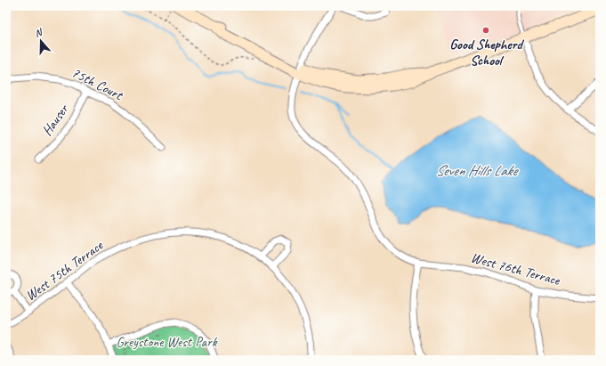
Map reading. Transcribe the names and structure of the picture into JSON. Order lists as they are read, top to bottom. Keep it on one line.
{"streets":{"street":["75th Court","Hauser","West 76th Terrace","West 75th Terrace"]},"crossings":[["75th Court","Hauser"]],"water":["Seven Hills Lake"],"parks":["Greystone West Park"],"places":["Good Shepherd School"],"north":"top"}
